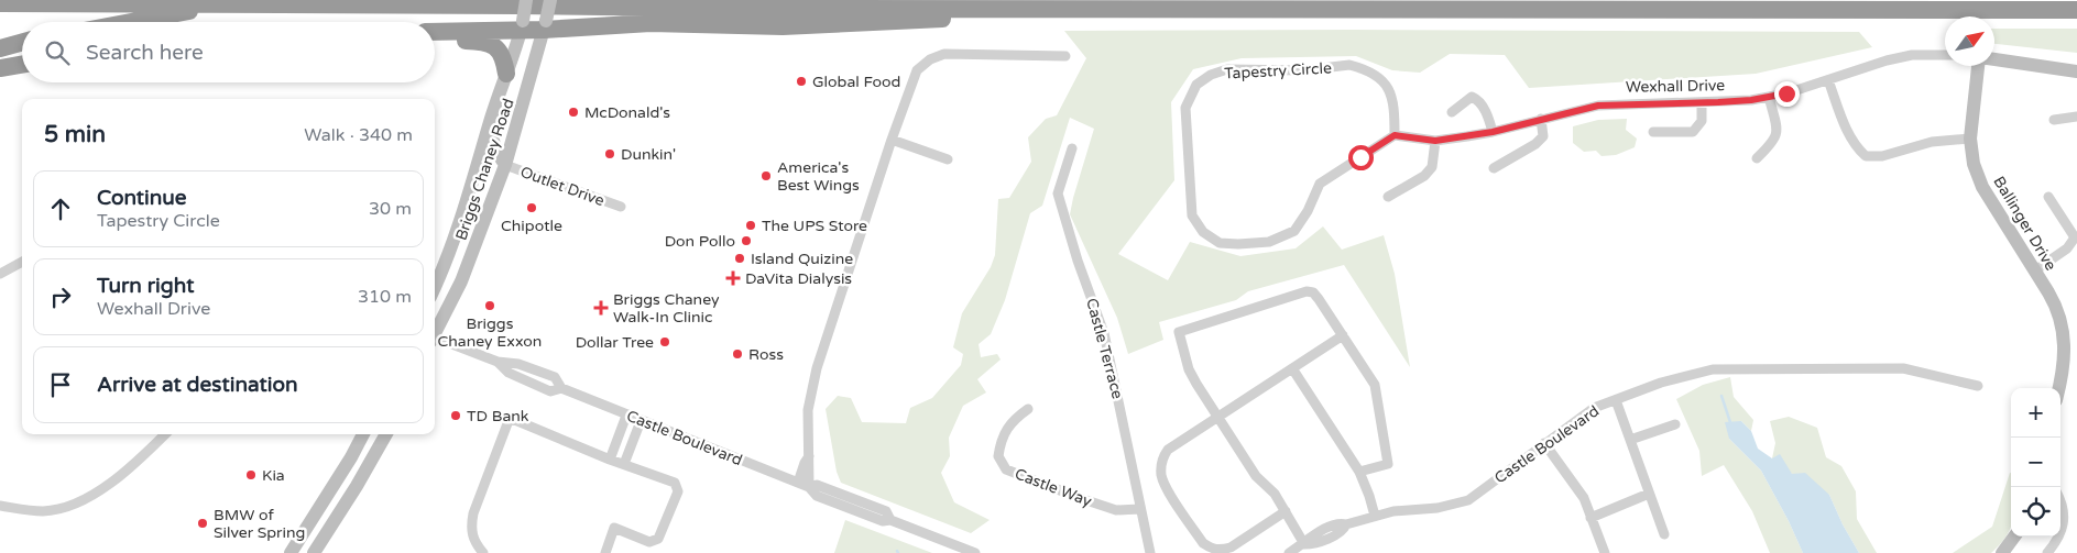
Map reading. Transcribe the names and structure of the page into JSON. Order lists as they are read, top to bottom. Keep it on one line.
{"streets":{"main road":["Briggs Chaney Road","Ballinger Drive"],"street":["Tapestry Circle","Wexhall Drive","Outlet Drive","Castle Terrace","Castle Boulevard","Castle Way"]},"crossings":[["Tapestry Circle","Wexhall Drive"],["Briggs Chaney Road","Outlet Drive"],["Castle Terrace","Castle Way"]],"places":{"other":["Global Food","McDonald's","Dunkin'","America's Best Wings","Chipotle","The UPS Store","Don Pollo","Island Quizine","Briggs Chaney Exxon","Dollar Tree","Ross","TD Bank","Kia","BMW of Silver Spring"],"health":["DaVita Dialysis","Briggs Chaney Walk-In Clinic"]},"north":"top right","page":{"search":"Search here","heading":["5 min","Walk · 340 m"],"list":[["Continue","Tapestry Circle","30 m"],["Turn right","Wexhall Drive","310 m"],"Arrive at destination"],"map_buttons":["+","−"]}}
